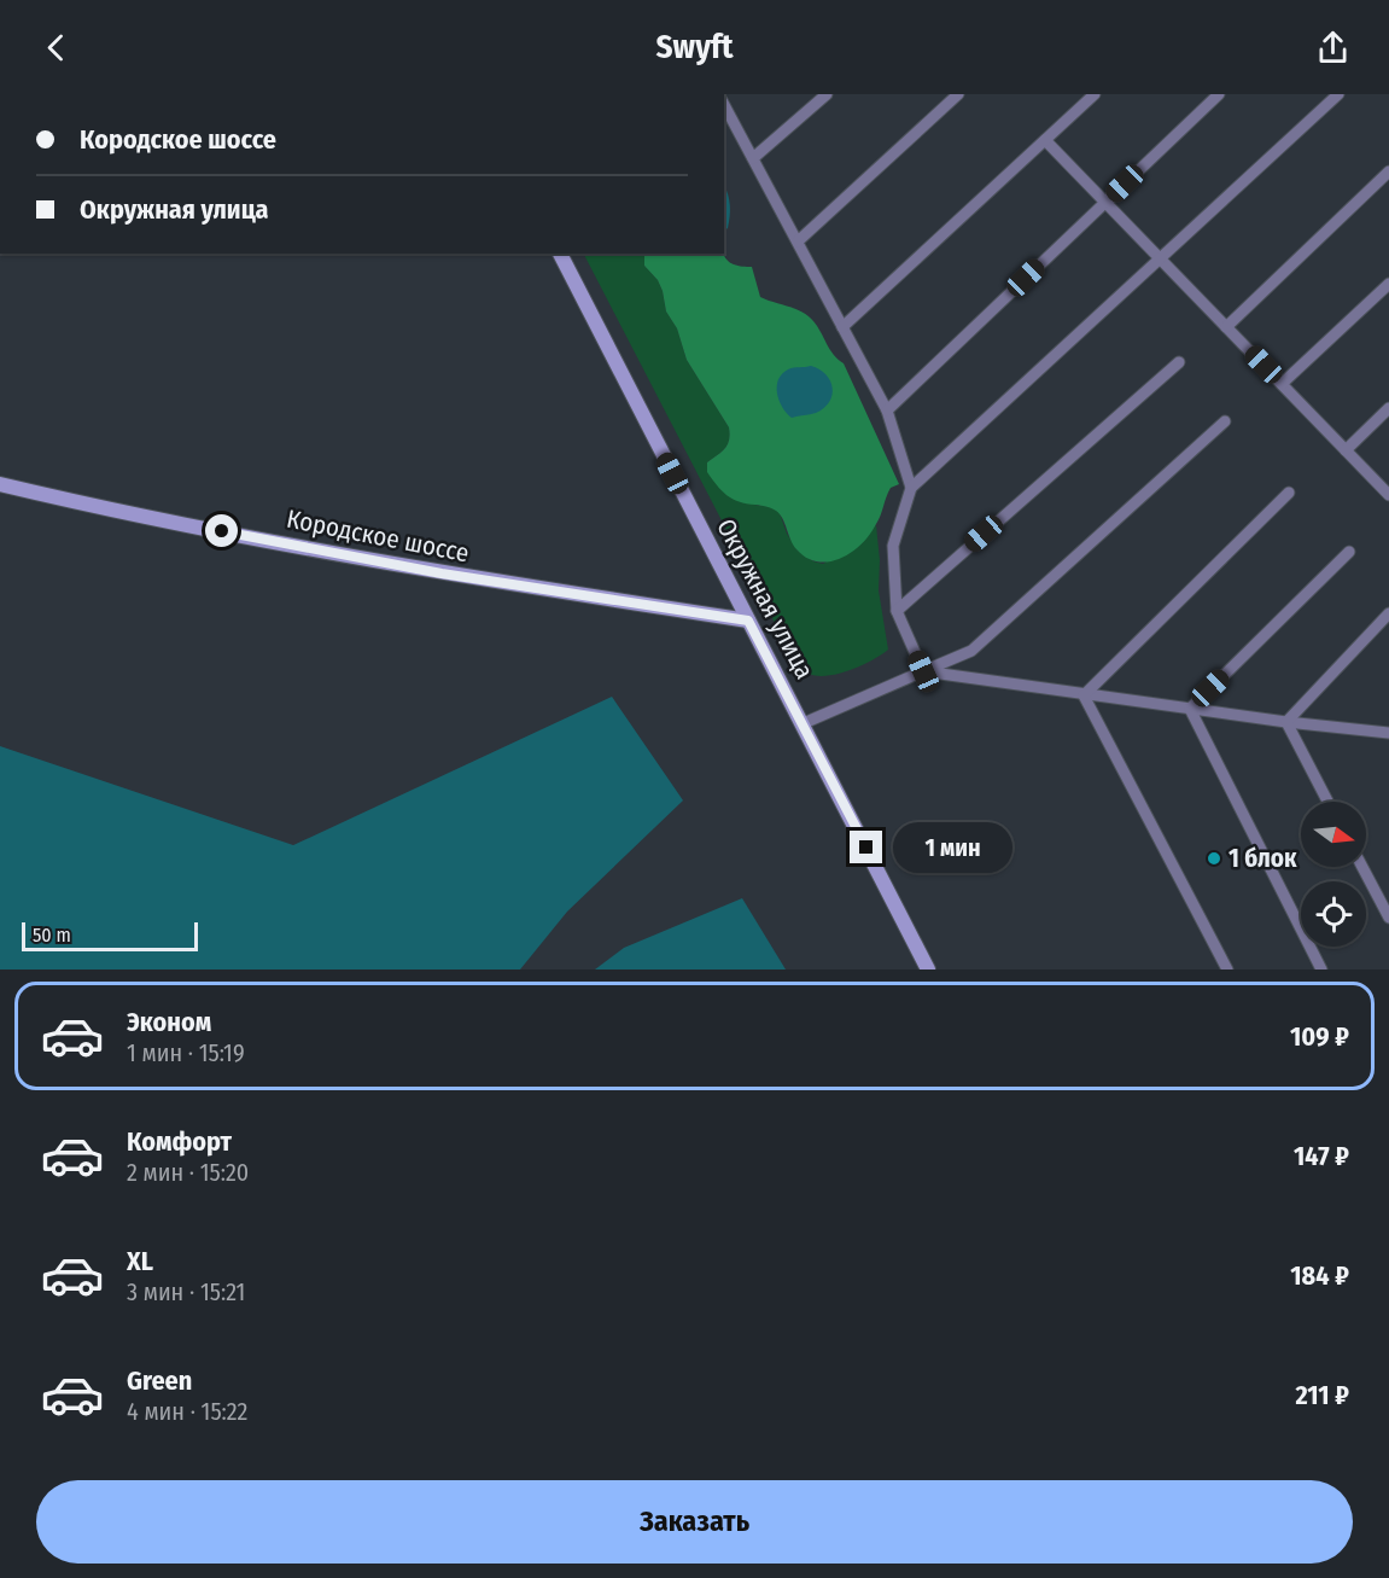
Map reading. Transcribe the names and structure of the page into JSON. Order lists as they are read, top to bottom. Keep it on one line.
{"streets":{"main road":["Кородское шоссе","Окружная улица"]},"crossings":[["Кородское шоссе","Окружная улица"]],"places":["1 блок"],"scale_bar":"50 m","north":"right","page":{"header":"Swyft","banner":["Кородское шоссе","Окружная улица"],"bubble":"1 мин","scale":"50 m","list":[{"name":"Эконом","note":"1 мин · 15:19","value":"109 ₽"},{"name":"Комфорт","note":"2 мин · 15:20","value":"147 ₽"},{"name":"XL","note":"3 мин · 15:21","value":"184 ₽"},{"name":"Green","note":"4 мин · 15:22","value":"211 ₽"}],"buttons":"Заказать"}}
